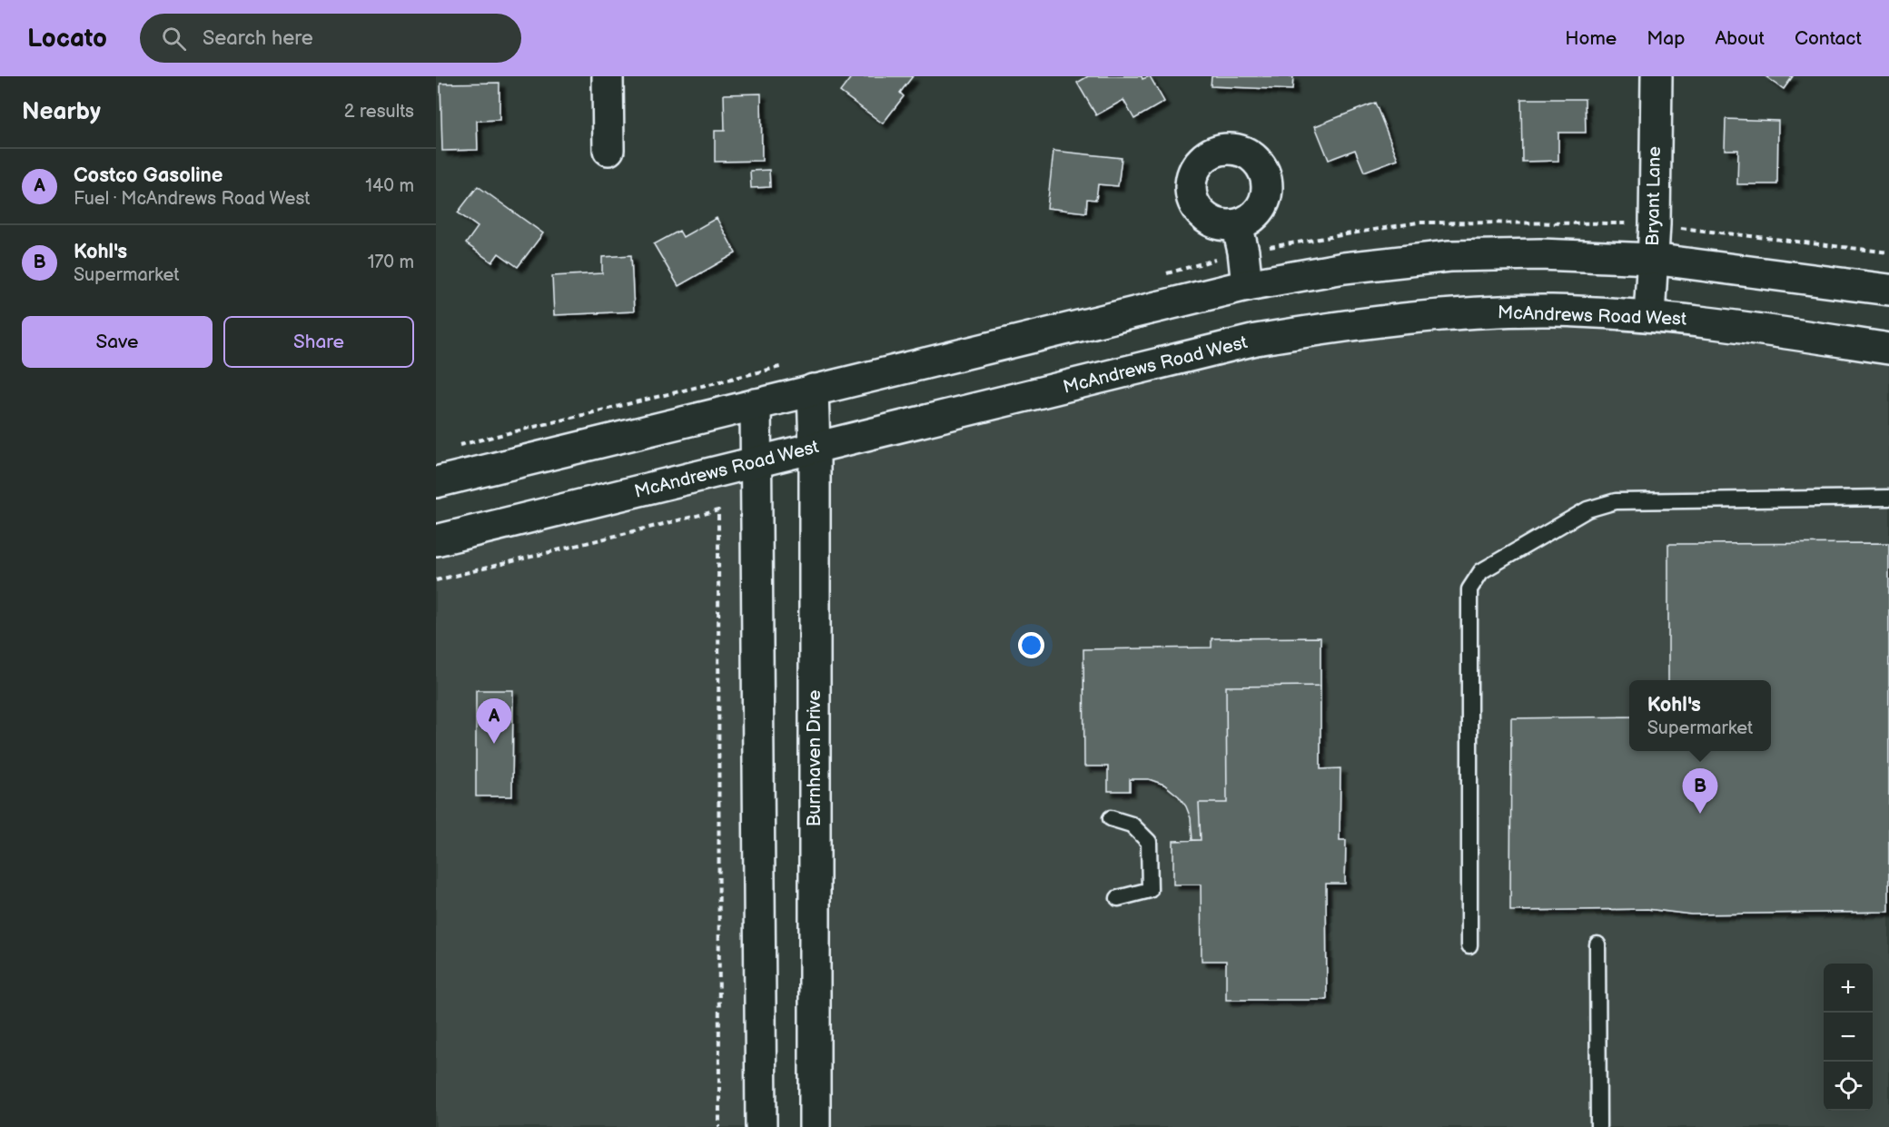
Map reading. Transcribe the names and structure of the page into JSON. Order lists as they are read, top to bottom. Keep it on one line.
{"streets":{"main road":["Bryant Lane","McAndrews Road West","Burnhaven Drive"]},"crossings":[["Bryant Lane","McAndrews Road West"],["McAndrews Road West","Burnhaven Drive"]],"page":{"header":"Locato","search":"Search here","nav":["Home","Map","About","Contact"],"heading":["Nearby","2 results"],"list":[{"mark":"A","name":"Costco Gasoline","note":"Fuel · McAndrews Road West","value":"140 m"},{"mark":"B","name":"Kohl's","note":"Supermarket","value":"170 m"}],"buttons":["Save","Share"],"popup":["Kohl's","Supermarket"],"pins":["A","B"],"map_buttons":["+","−"]}}
